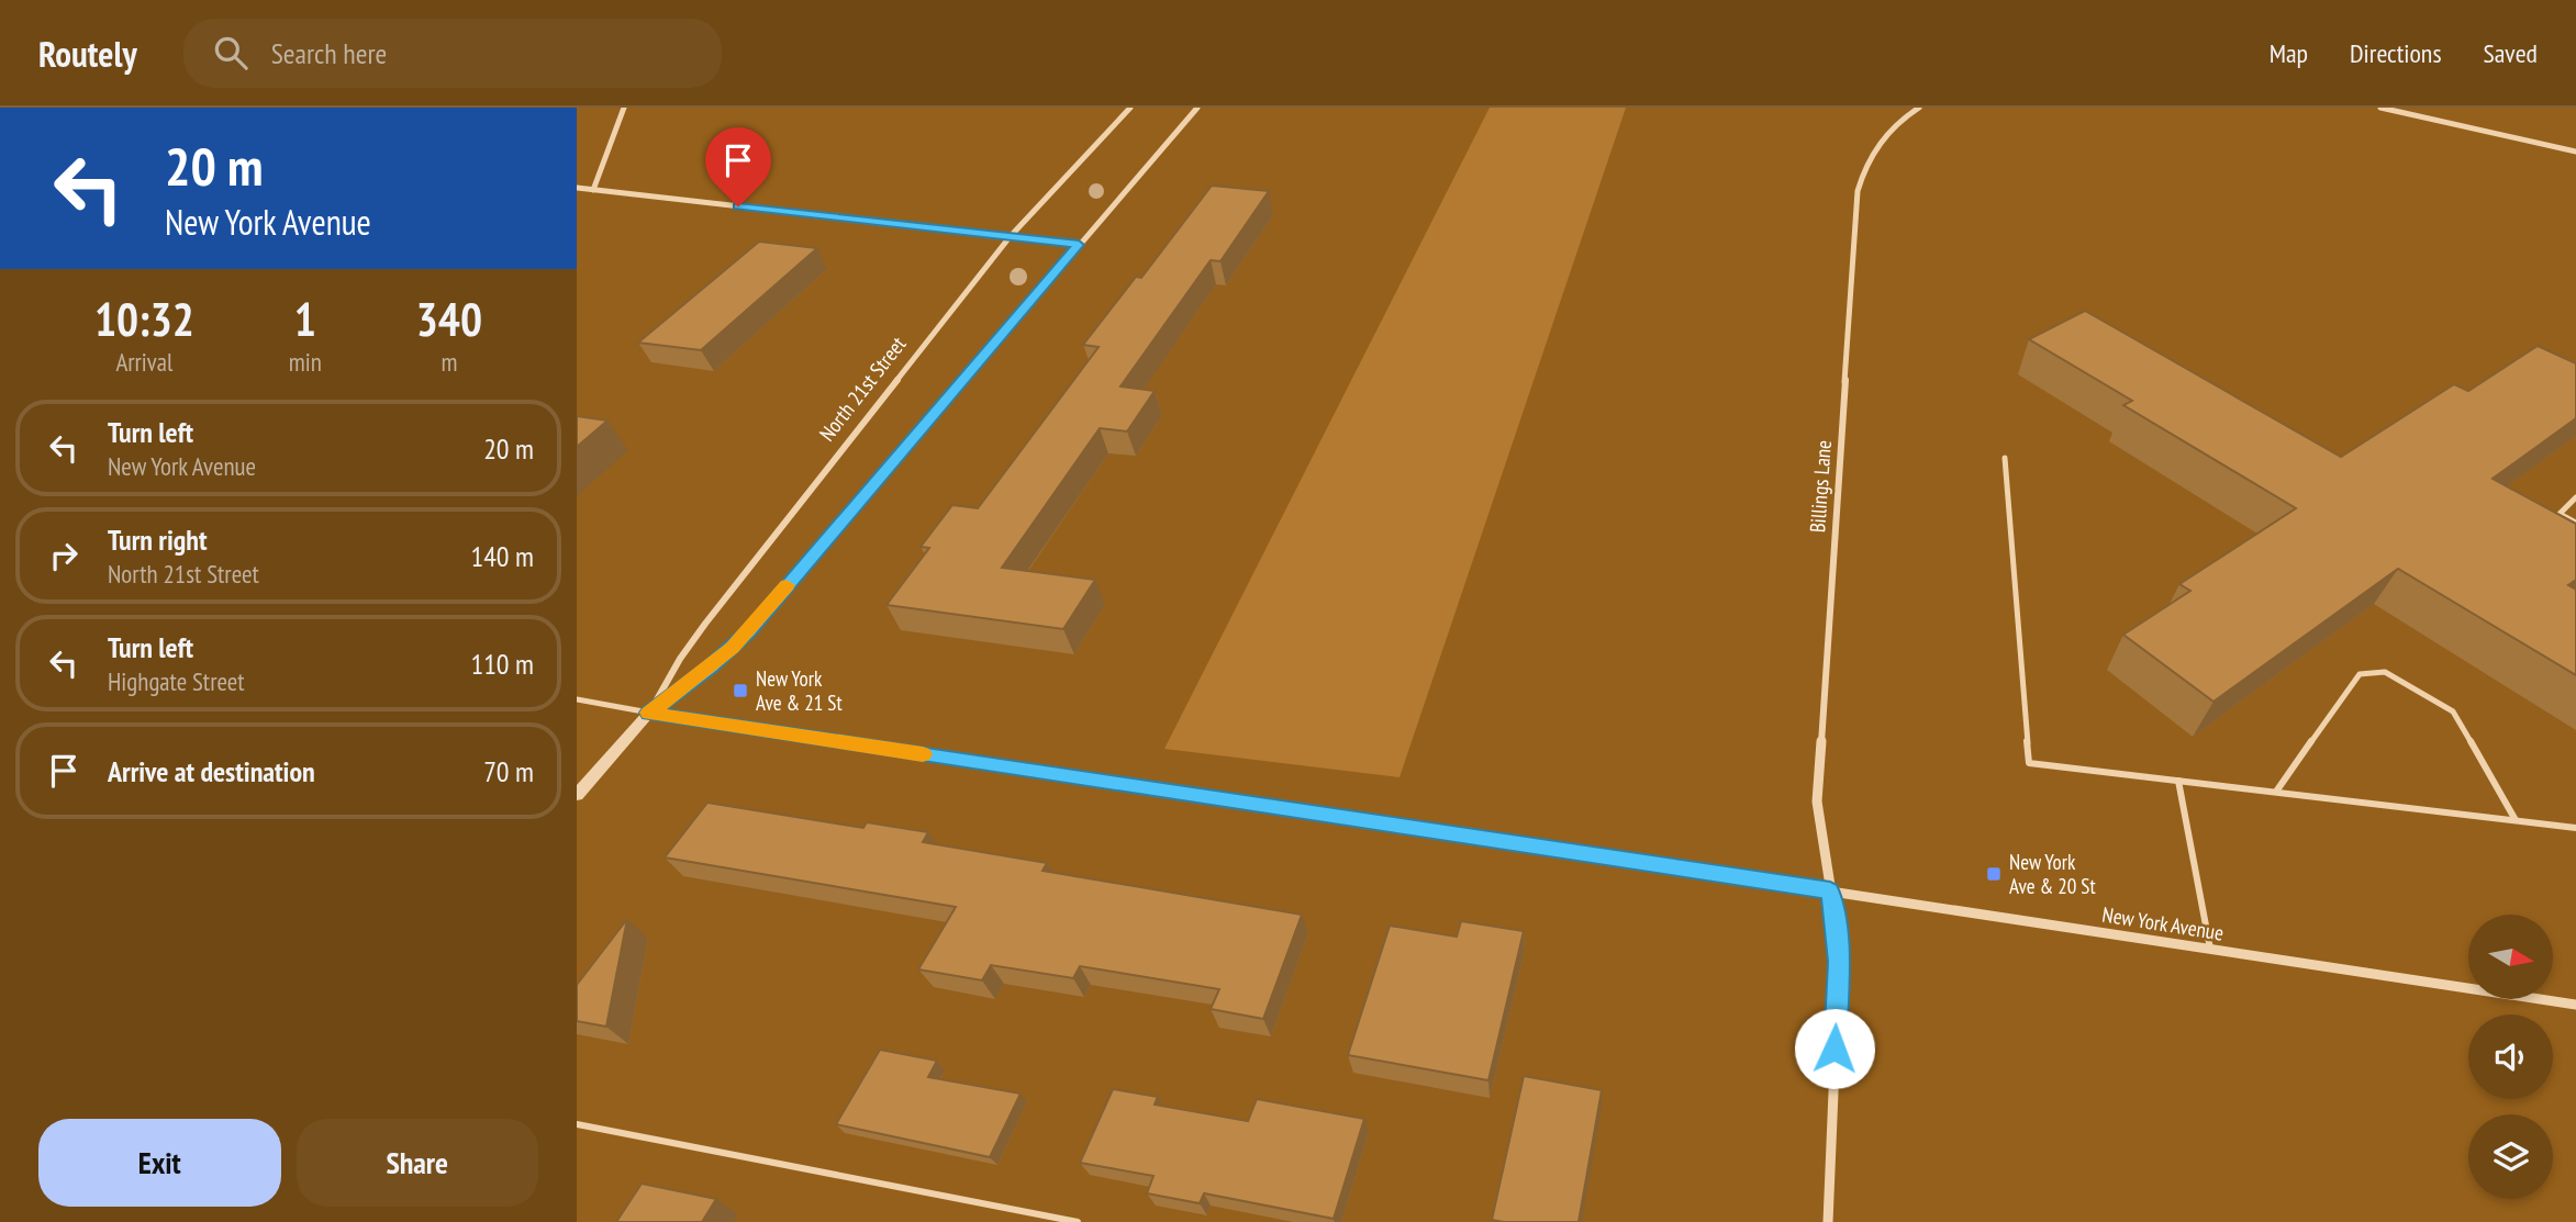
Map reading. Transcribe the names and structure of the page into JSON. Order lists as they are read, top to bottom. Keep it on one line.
{"streets":{"street":["North 21st Street","Billings Lane","New York Avenue"]},"crossings":[["North 21st Street","New York Avenue"],["Billings Lane","New York Avenue"]],"places":{"transit":["New York Ave & 21 St","New York Ave & 20 St"]},"north":"right","page":{"header":"Routely","search":"Search here","nav":["Map","Directions","Saved"],"turn":["20 m","New York Avenue"],"eta":["10:32","Arrival","1","min","340","m"],"list":[{"name":"Turn left","note":"New York Avenue","value":"20 m"},{"name":"Turn right","note":"North 21st Street","value":"140 m"},{"name":"Turn left","note":"Highgate Street","value":"110 m"},{"name":"Arrive at destination","value":"70 m"}],"buttons":["Exit","Share"]}}
